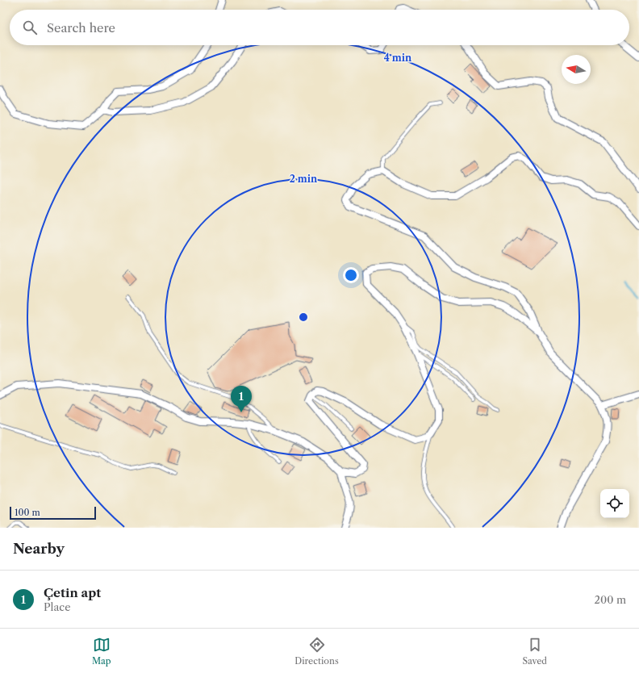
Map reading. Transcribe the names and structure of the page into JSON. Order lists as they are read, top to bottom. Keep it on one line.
{"scale_bar":"100 m","north":"left","page":{"search":"Search here","pins":"1","scale":"100 m","heading":"Nearby","list":[{"mark":"1","name":"Çetin apt","note":"Place","value":"200 m"}],"nav":["Map","Directions","Saved"]},"rings":["4 min","2 min"]}
